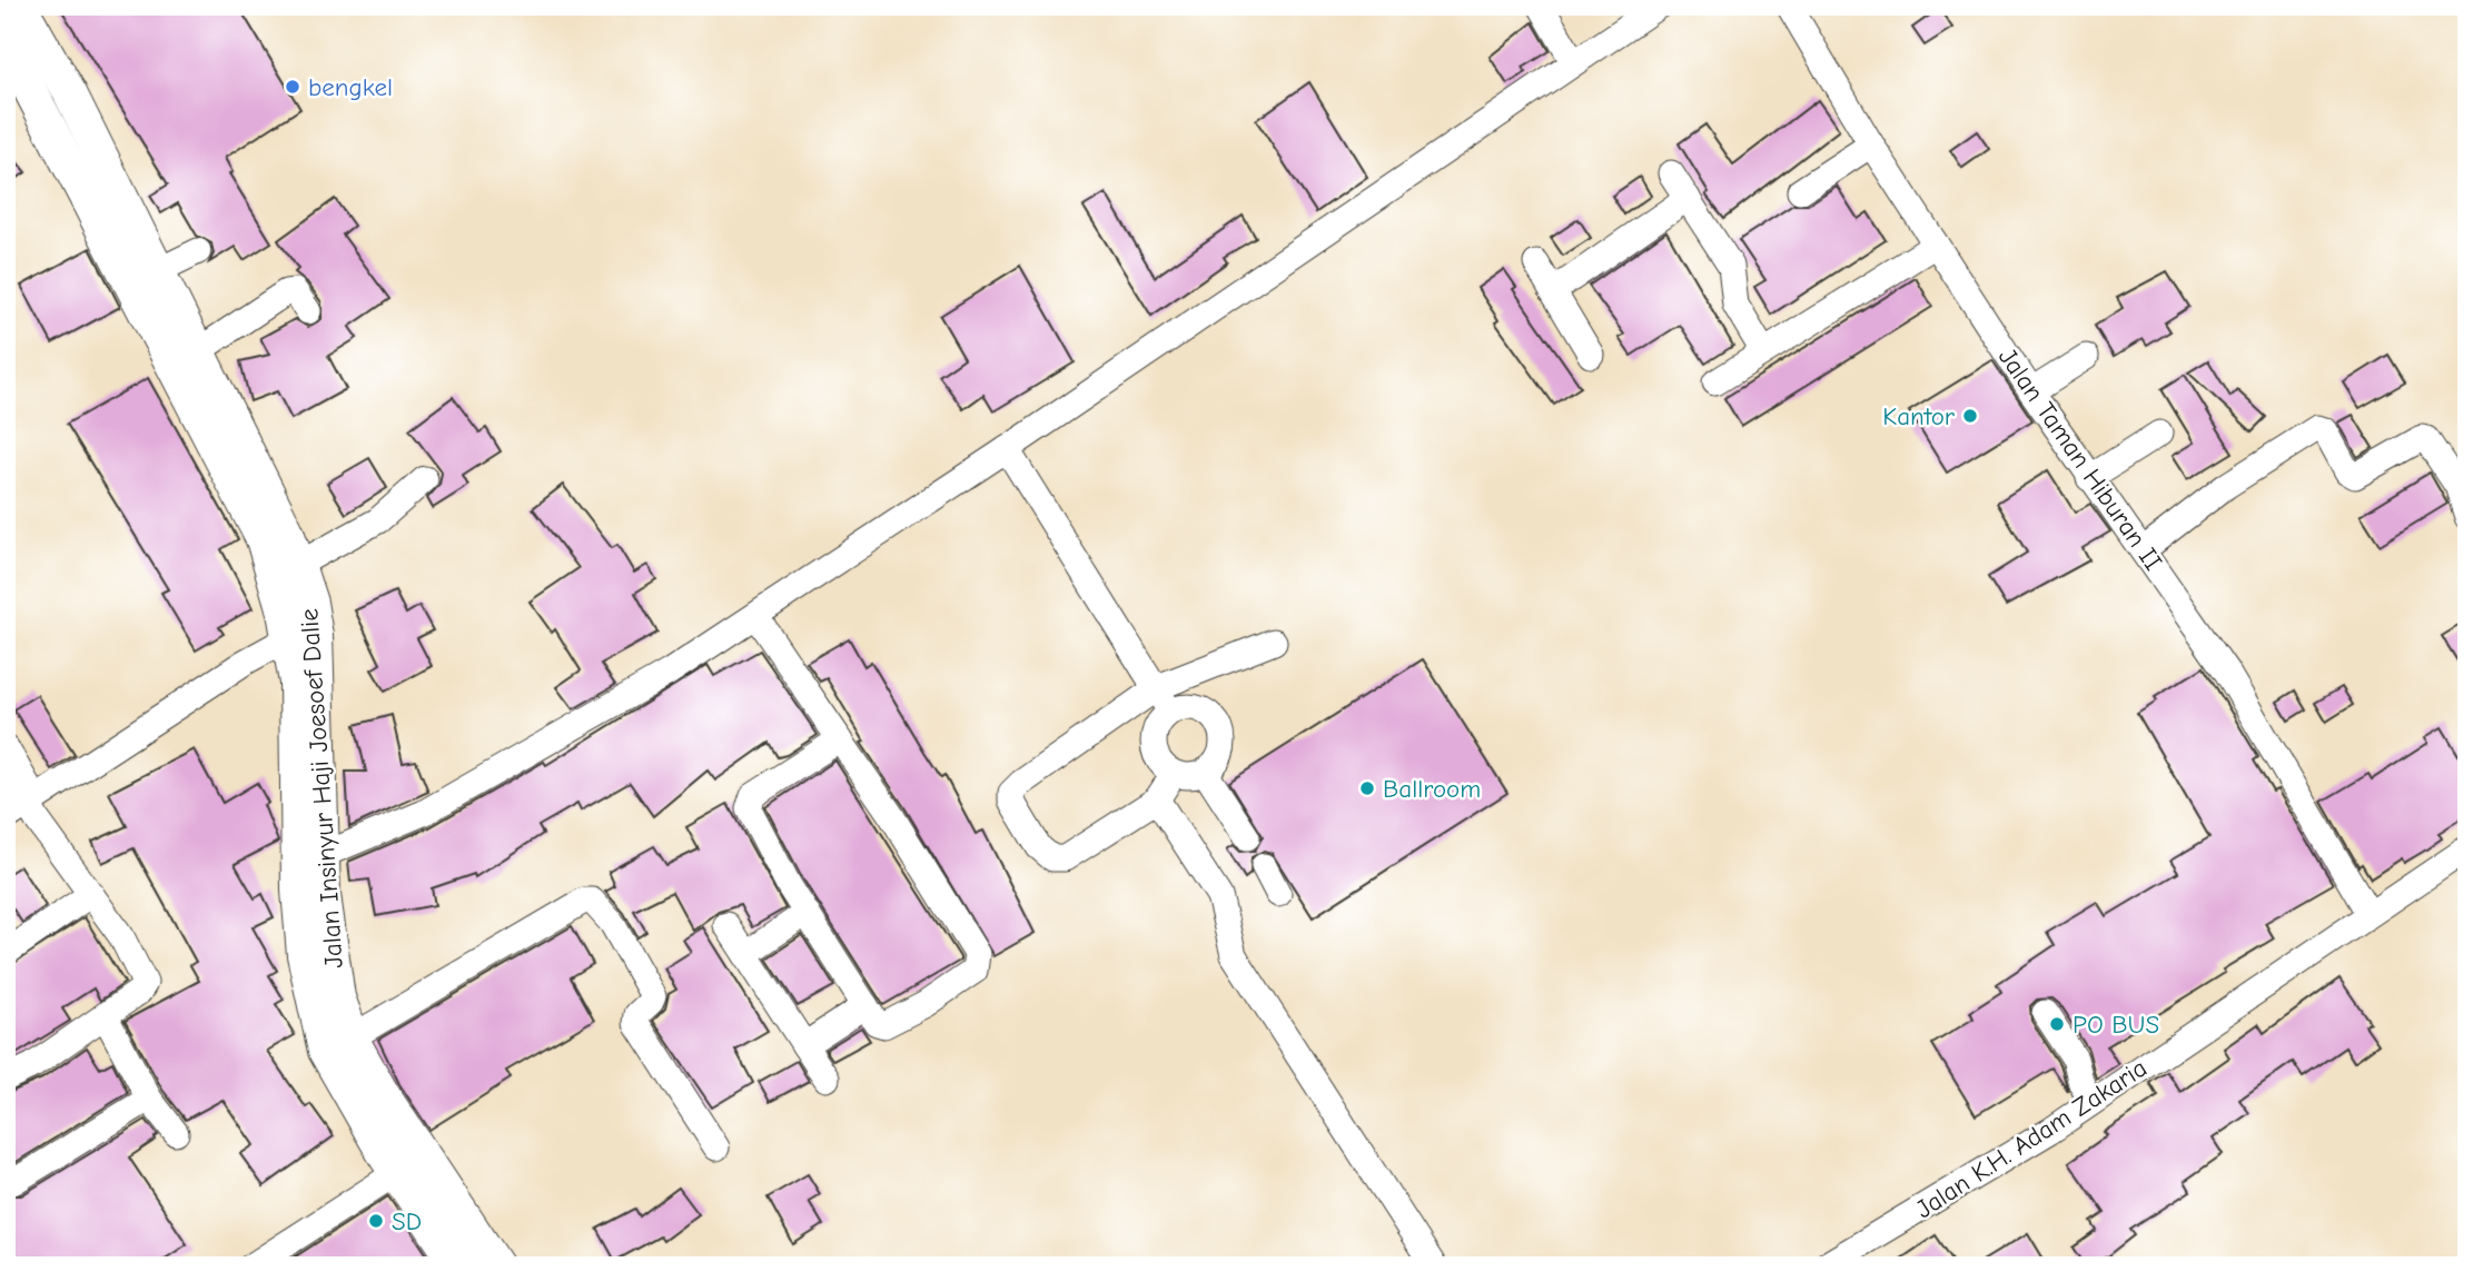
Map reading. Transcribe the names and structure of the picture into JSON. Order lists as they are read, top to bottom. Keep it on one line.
{"streets":{"main road":["Jalan Insinyur Haji Joesoef Dalie"],"street":["Jalan Taman Hiburan II","Jalan K.H. Adam Zakaria"]},"crossings":[["Jalan Taman Hiburan II","Jalan K.H. Adam Zakaria"]],"places":["bengkel","Kantor","Ballroom","PO BUS","SD"]}
